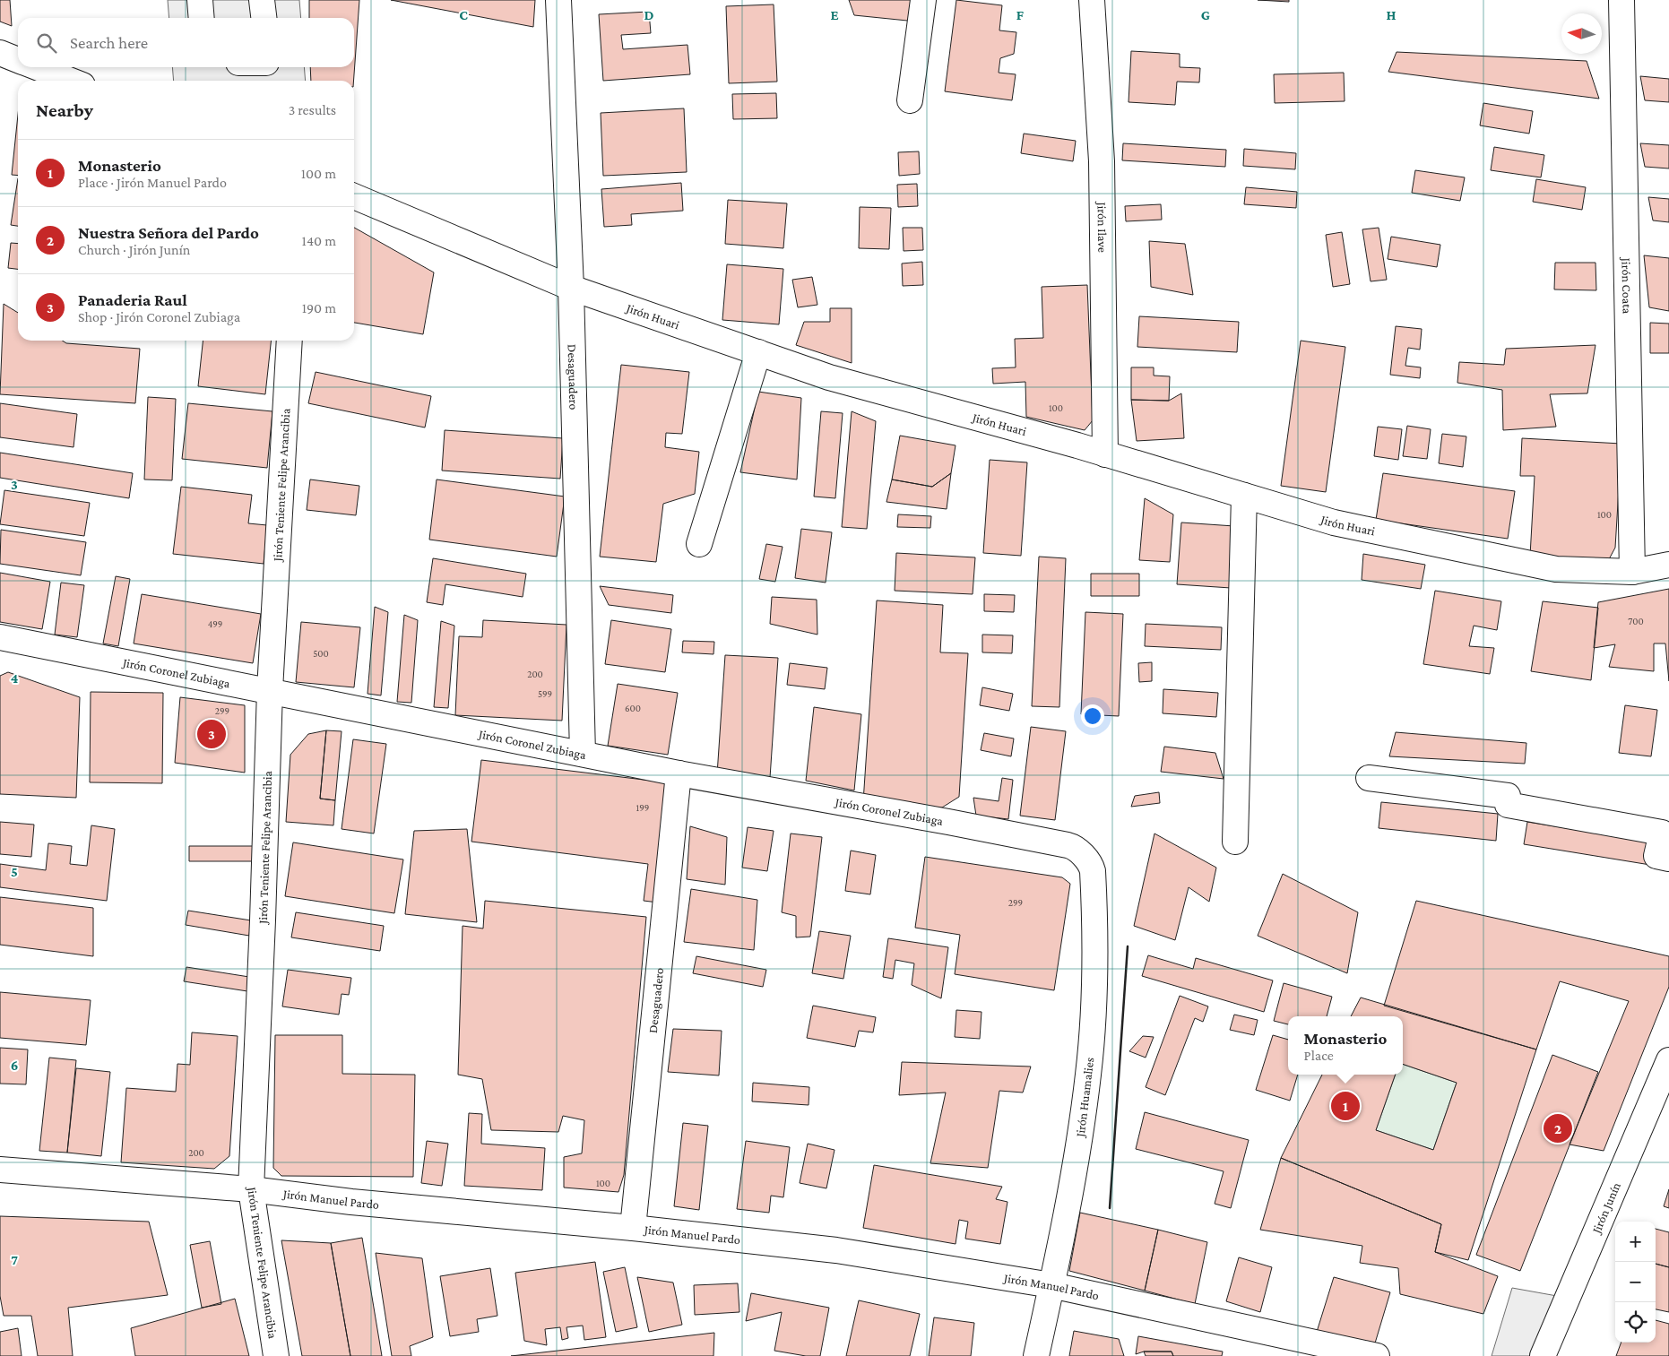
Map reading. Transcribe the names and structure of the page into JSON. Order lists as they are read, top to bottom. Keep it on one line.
{"streets":{"street":["Jirón Ilave","Jirón Coata","Jirón Huari","Desaguadero","Jirón Teniente Felipe Arancibia","Jirón Coronel Zubiaga","Jirón Huamalies","Jirón Manuel Pardo","Jirón Junín"]},"crossings":[["Jirón Ilave","Jirón Huari"],["Jirón Coata","Jirón Huari"],["Jirón Huari","Desaguadero"],["Desaguadero","Jirón Coronel Zubiaga"],["Desaguadero","Jirón Manuel Pardo"],["Jirón Teniente Felipe Arancibia","Jirón Coronel Zubiaga"],["Jirón Teniente Felipe Arancibia","Jirón Manuel Pardo"],["Jirón Coronel Zubiaga","Jirón Huamalies"],["Jirón Huamalies","Jirón Manuel Pardo"]],"house_numbers":["100","100","700","499","500","200","599","600","299","199","299","200","100"],"north":"left","page":{"search":"Search here","heading":["Nearby","3 results"],"list":[{"mark":"1","name":"Monasterio","note":"Place · Jirón Manuel Pardo","value":"100 m"},{"mark":"2","name":"Nuestra Señora del Pardo","note":"Church · Jirón Junín","value":"140 m"},{"mark":"3","name":"Panaderia Raul","note":"Shop · Jirón Coronel Zubiaga","value":"190 m"}],"pins":["3","1","2"],"popup":["Monasterio","Place"],"map_buttons":["+","−"]},"grid":{"columns":["C","D","E","F","G","H"],"rows":["3","4","5","6","7"]}}
